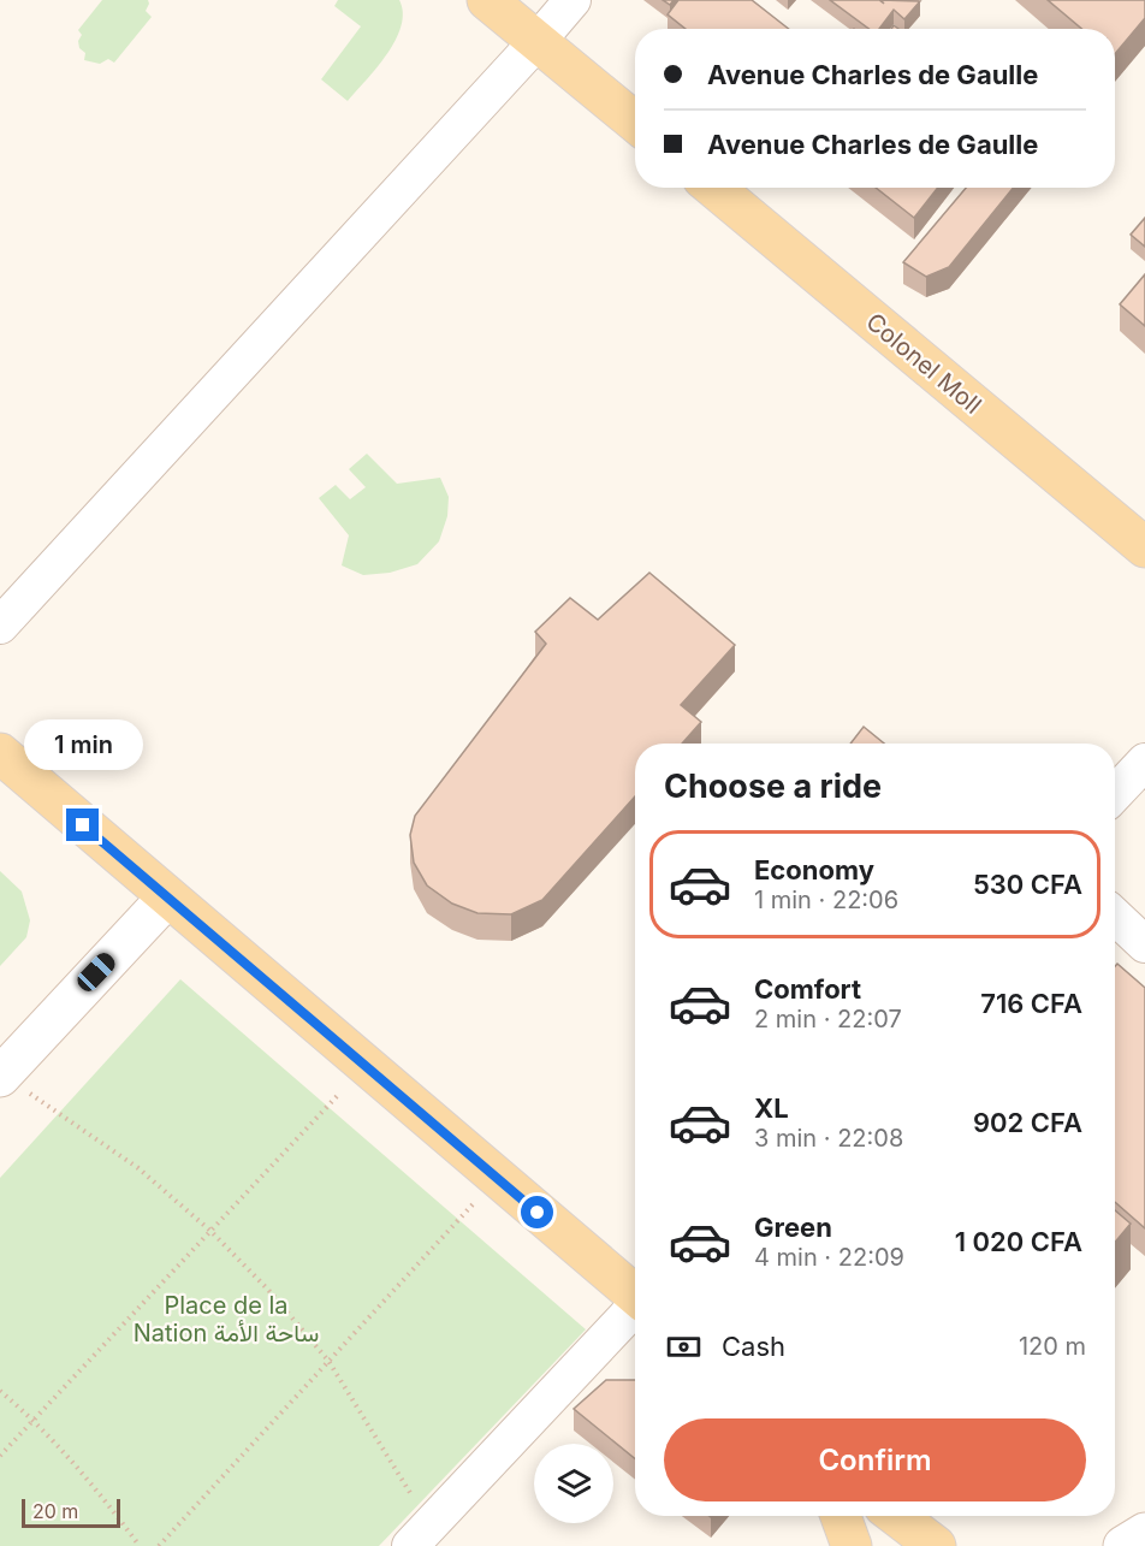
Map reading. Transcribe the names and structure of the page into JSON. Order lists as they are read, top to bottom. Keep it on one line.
{"streets":{"main road":["Colonel Moll"]},"parks":["Place de la Nation ساحة الأمة"],"scale_bar":"20 m","page":{"banner":["Avenue Charles de Gaulle","Avenue Charles de Gaulle"],"bubble":"1 min","heading":"Choose a ride","list":[{"name":"Economy","note":"1 min · 22:06","value":"530 CFA"},{"name":"Comfort","note":"2 min · 22:07","value":"716 CFA"},{"name":"XL","note":"3 min · 22:08","value":"902 CFA"},{"name":"Green","note":"4 min · 22:09","value":"1 020 CFA"}],"pay":["Cash","120 m"],"buttons":"Confirm","scale":"20 m"}}
